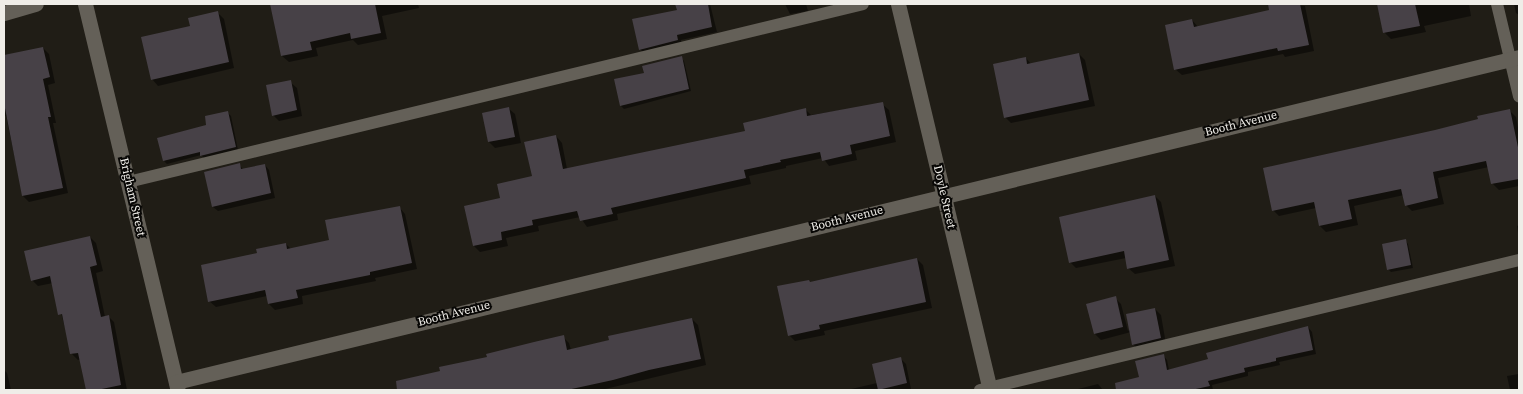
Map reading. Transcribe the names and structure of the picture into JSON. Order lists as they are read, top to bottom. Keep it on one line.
{"streets":{"street":["Booth Avenue","Brigham Street","Doyle Street"]},"crossings":[["Booth Avenue","Brigham Street"],["Booth Avenue","Doyle Street"]]}
